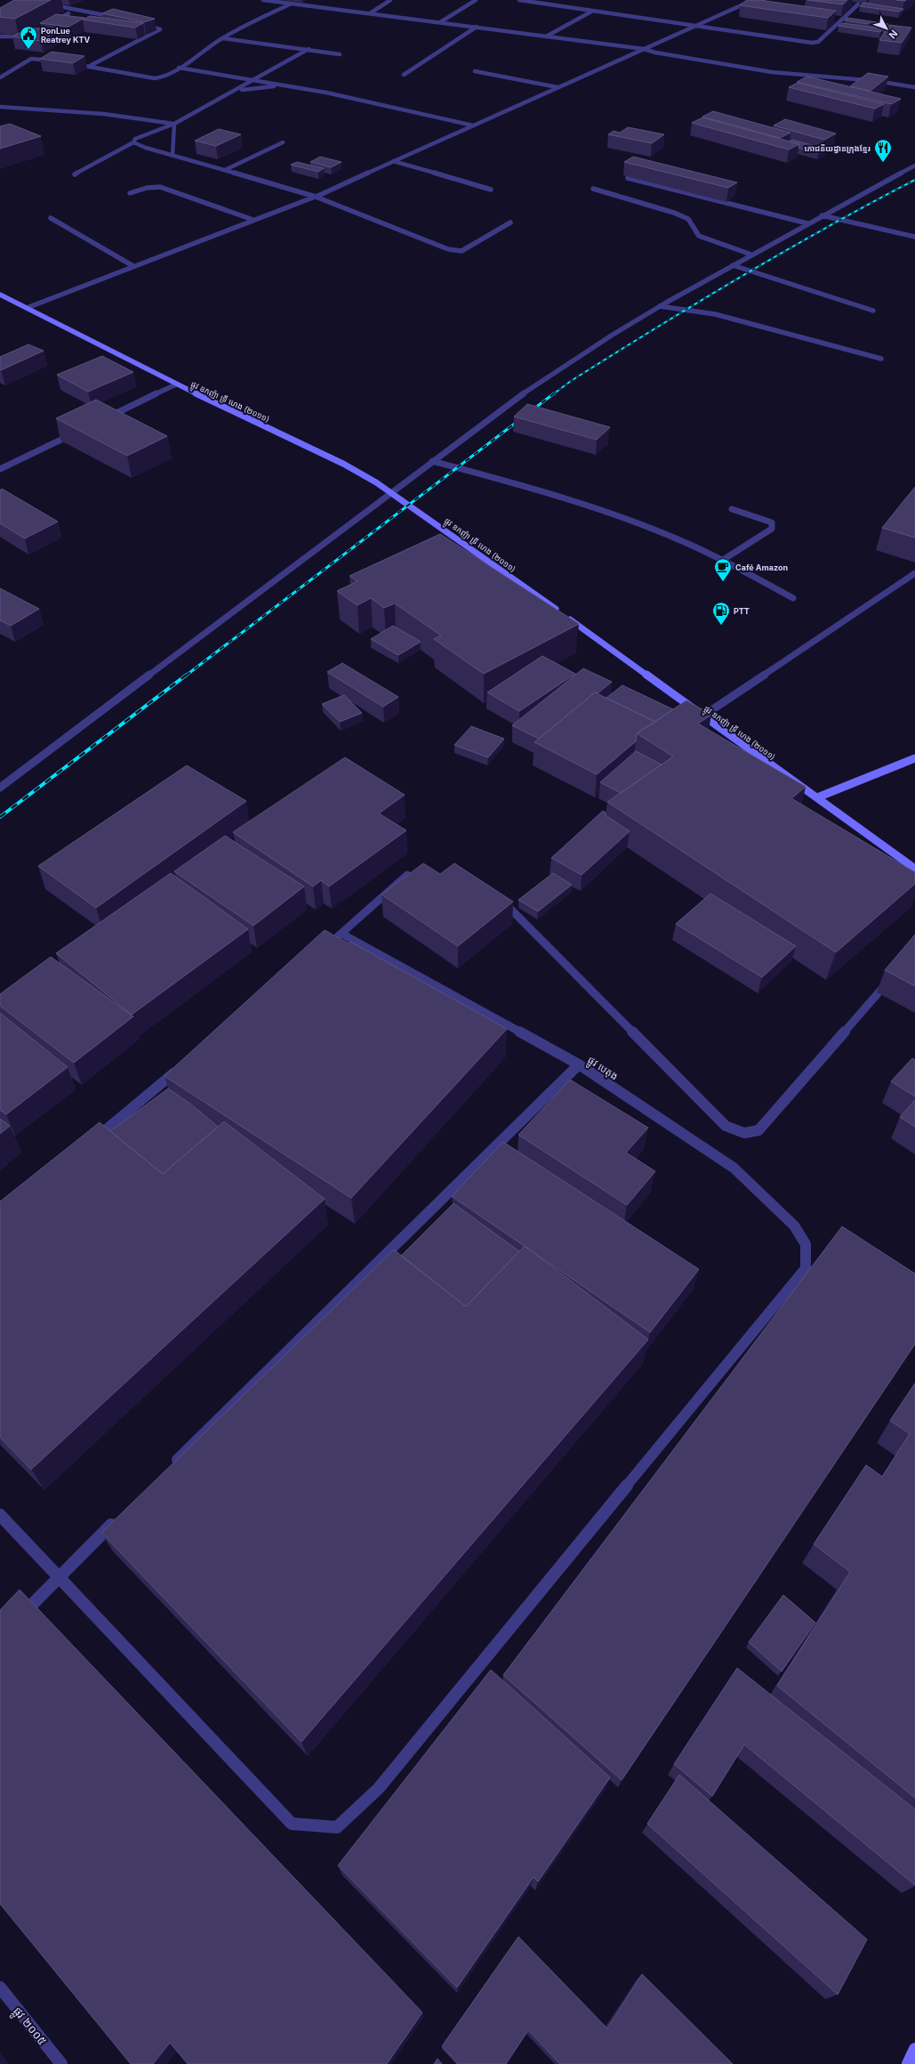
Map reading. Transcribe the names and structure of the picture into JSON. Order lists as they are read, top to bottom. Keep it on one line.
{"streets":{"main road":["ផ្លូវ ឧកញ៉ា ទ្រី ហេង (២០១១)"],"street":["ផ្លូវ បេតុង","ផ្លូវ ២០០៥"]},"places":{"public building":["PonLue Reatrey KTV"],"restaurant":["ភោជនីយដ្ធានក្រុងខ្មែរ"],"cafe":["Café Amazon"],"fuel station":["PTT"]},"north":"bottom right"}
